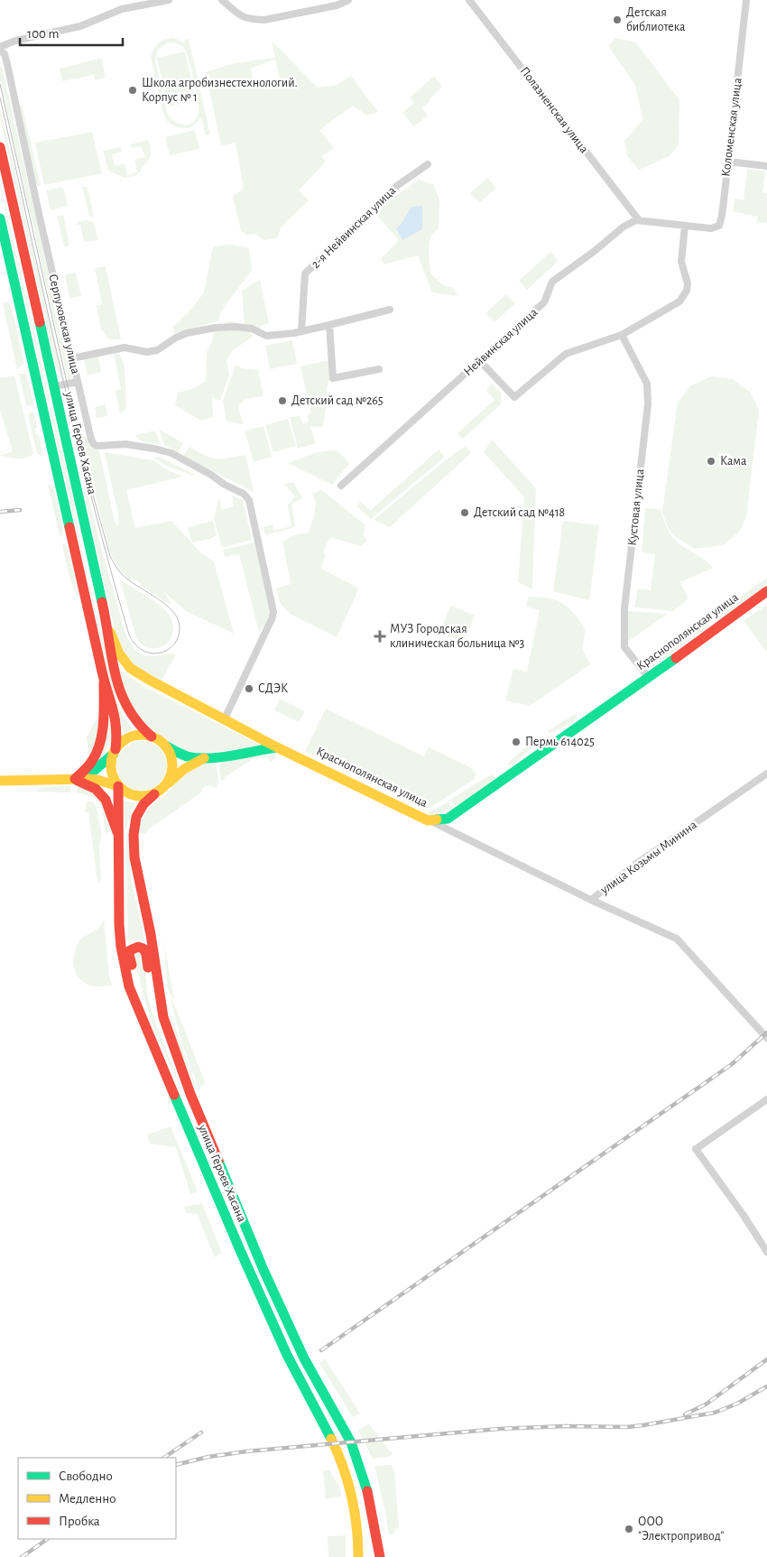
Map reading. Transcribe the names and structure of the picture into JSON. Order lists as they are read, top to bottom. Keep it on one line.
{"streets":{"main road":["улица Героев Хасана","Краснополянская улица"],"street":["Полазненская улица","Коломенская улица","2-я Нейвинская улица","Серпуховская улица","Нейвинская улица","Кустовая улица","улица Козьмы Минина"]},"crossings":[["Полазненская улица","Нейвинская улица"],["Серпуховская улица","Краснополянская улица"],["улица Героев Хасана","Краснополянская улица"],["Кустовая улица","Краснополянская улица"],["Краснополянская улица","улица Козьмы Минина"]],"places":{"other":["Детская библиотека","Школа агробизнестехнологий. Корпус № 1","Детский сад №265","Кама","Детский сад №418","СДЭК","Пермь 614025","ООО \"Электропривод\""],"health":["МУЗ Городская клиническая больница №3"]},"legend":["Свободно","Медленно","Пробка"],"scale_bar":"100 m"}
